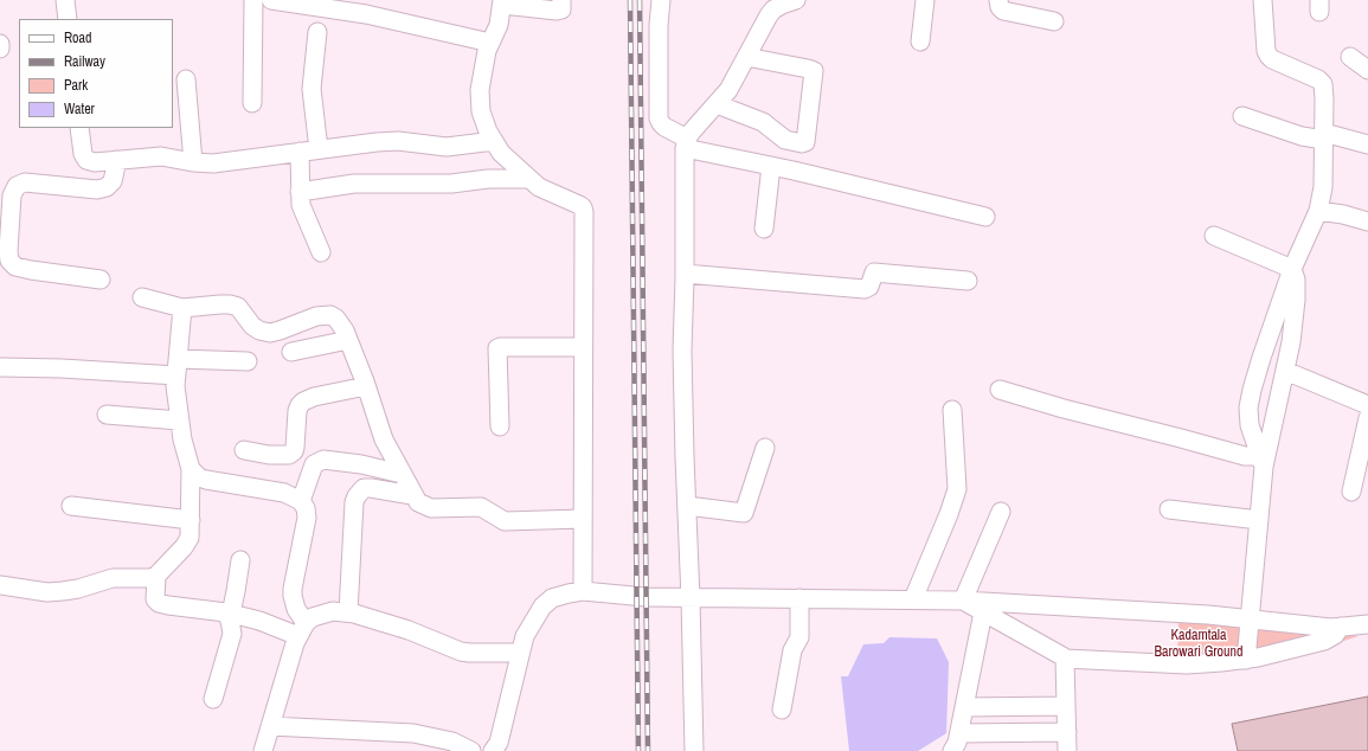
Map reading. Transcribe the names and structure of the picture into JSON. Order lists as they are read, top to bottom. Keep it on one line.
{"parks":["Kadamtala Barowari Ground"],"legend":["Road","Railway","Park","Water"]}
